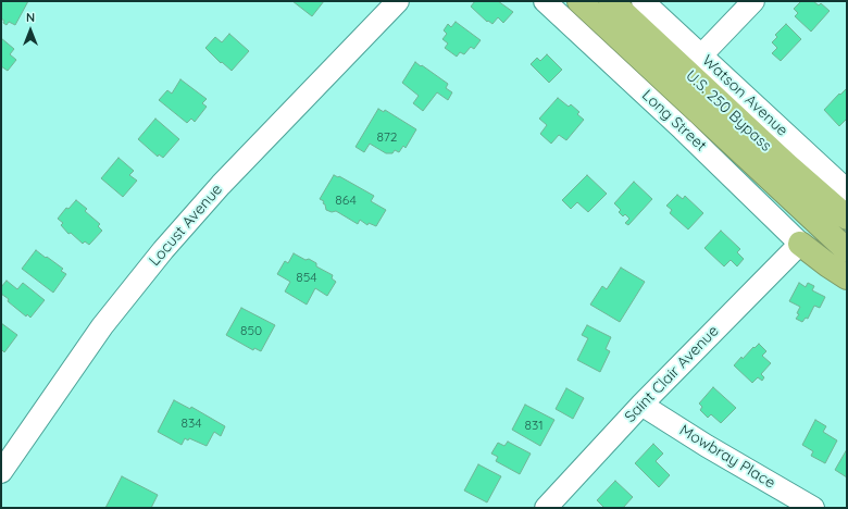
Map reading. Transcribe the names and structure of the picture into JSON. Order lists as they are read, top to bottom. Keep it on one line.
{"streets":{"highway":["U.S. 250 Bypass"],"street":["Watson Avenue","Long Street","Locust Avenue","Saint Clair Avenue","Mowbray Place"]},"crossings":[["Long Street","Saint Clair Avenue"],["Saint Clair Avenue","Mowbray Place"]],"house_numbers":["872","864","854","850","834","831"],"north":"top"}
